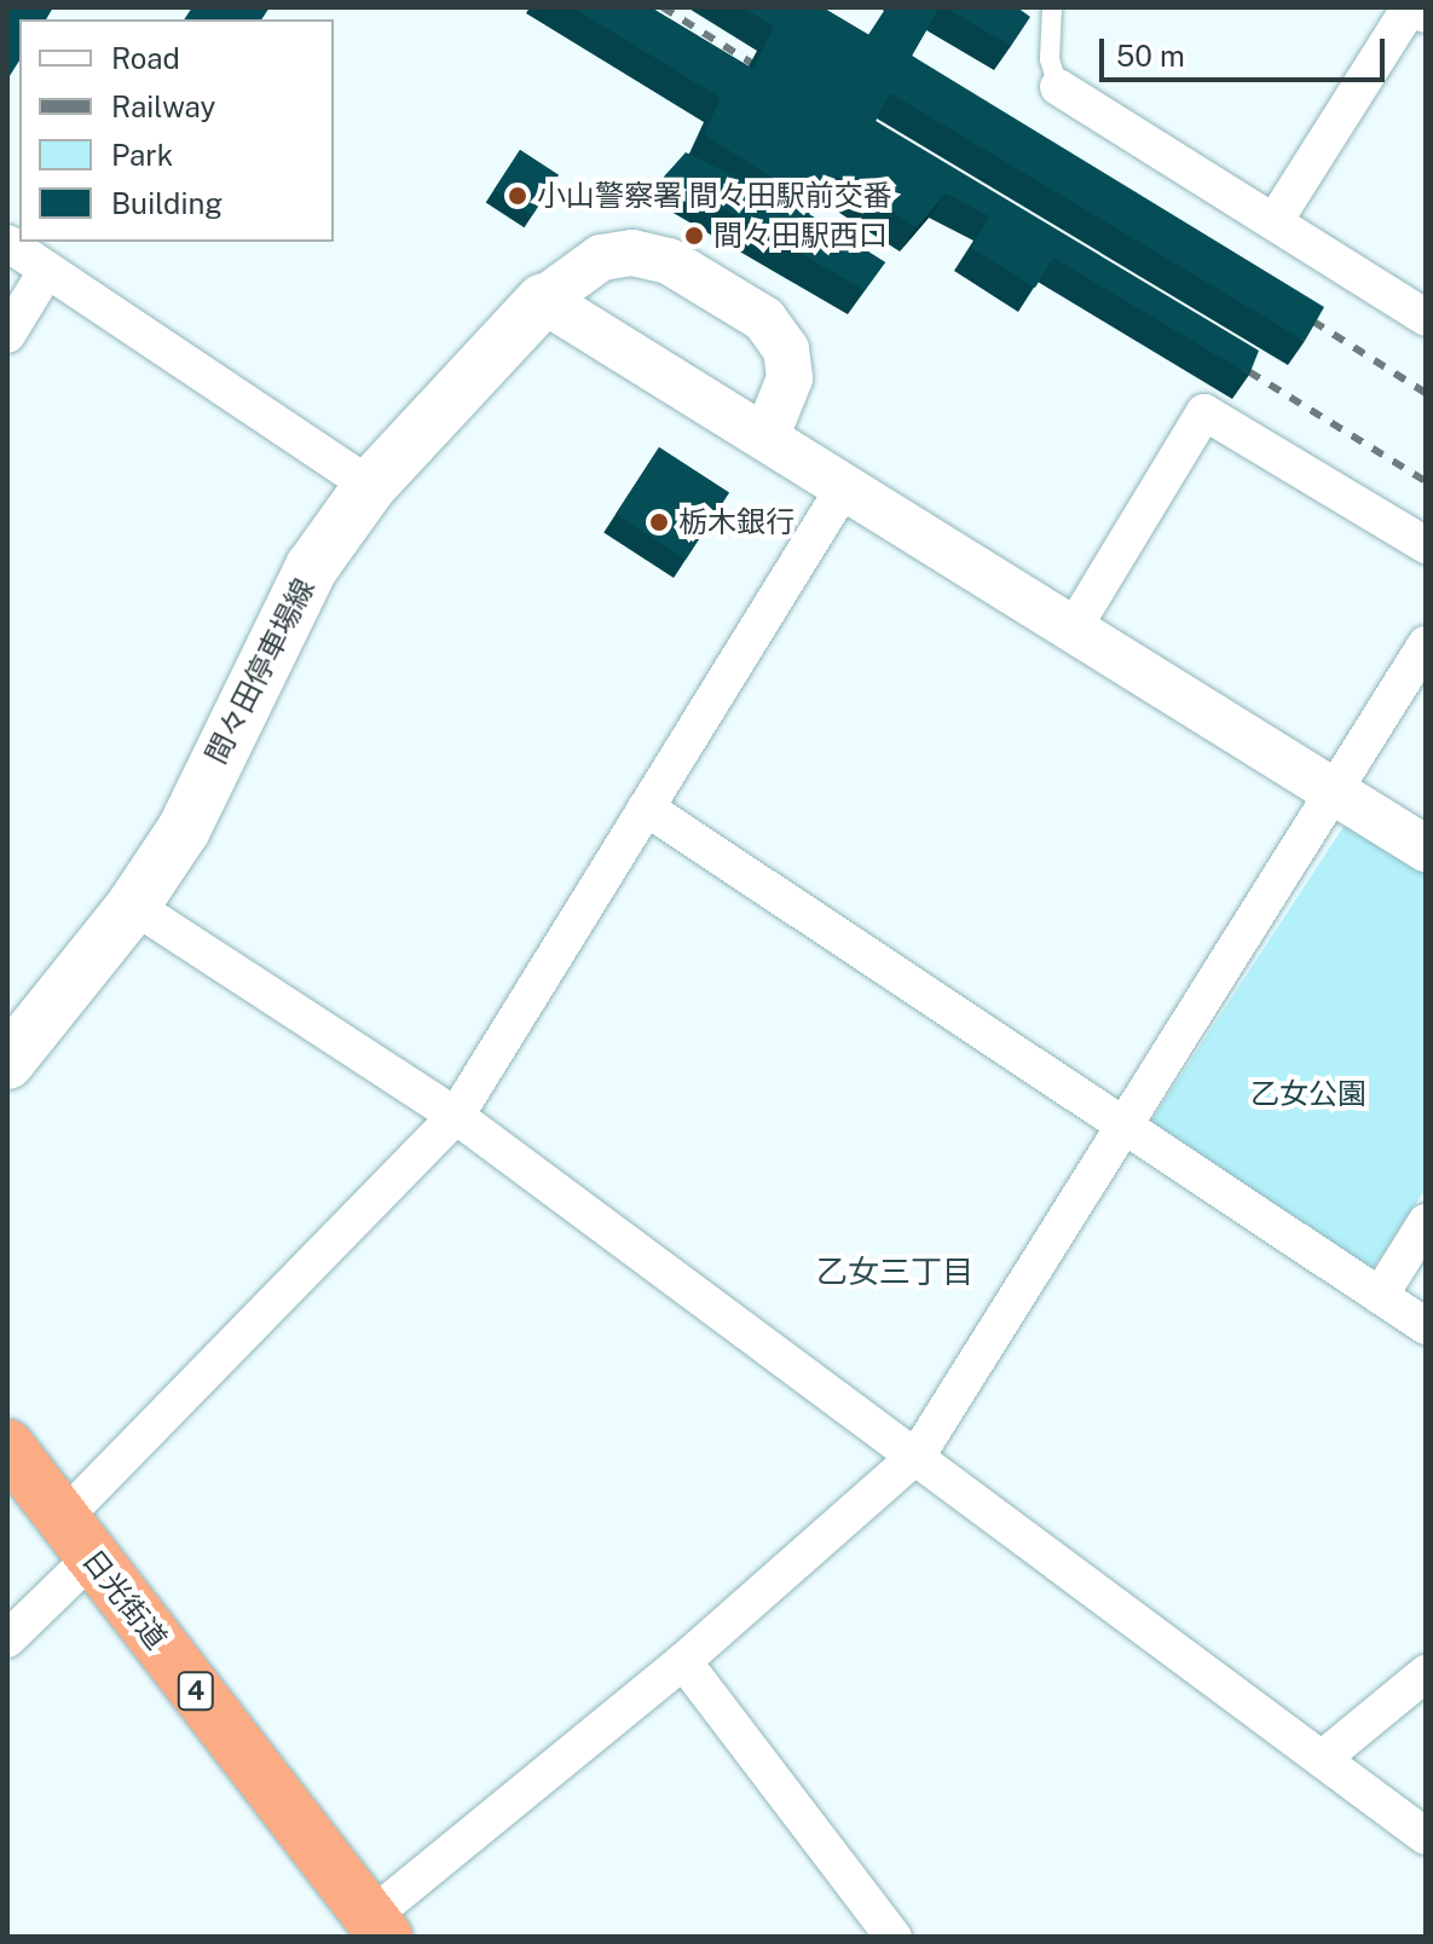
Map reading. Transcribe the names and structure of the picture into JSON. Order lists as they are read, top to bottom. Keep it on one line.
{"streets":{"highway":["日光街道","4"],"main road":["間々田停車場線"]},"districts":["乙女三丁目"],"parks":["乙女公園"],"places":["小山警察署 間々田駅前交番","間々田駅西口","栃木銀行"],"legend":["Road","Railway","Park","Building"],"scale_bar":"50 m"}
